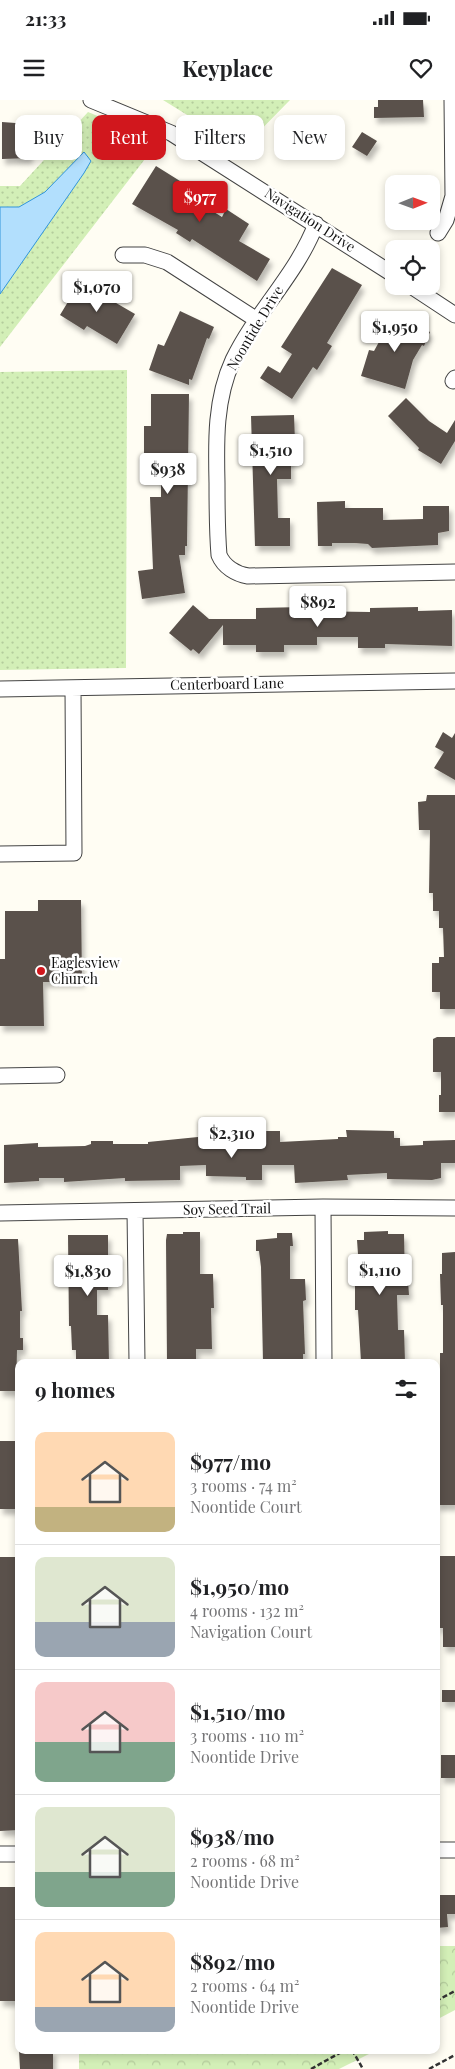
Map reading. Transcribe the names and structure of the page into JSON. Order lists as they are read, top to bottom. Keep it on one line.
{"streets":{"street":["Navigation Drive","Noontide Drive","Centerboard Lane","Soy Seed Trail"]},"crossings":[["Navigation Drive","Noontide Drive"]],"places":["Eaglesview Church"],"north":"right","page":{"status":"21:33","header":"Keyplace","chip":["Buy","Rent","Filters","New"],"price":["$977","$1,070","$1,950","$1,510","$938","$892","$2,310","$1,110","$1,830"],"heading":"9 homes","list":[{"name":"$977/mo","note":"3 rooms · 74 m² · Noontide Court"},{"name":"$1,950/mo","note":"4 rooms · 132 m² · Navigation Court"},{"name":"$1,510/mo","note":"3 rooms · 110 m² · Noontide Drive"},{"name":"$938/mo","note":"2 rooms · 68 m² · Noontide Drive"},{"name":"$892/mo","note":"2 rooms · 64 m² · Noontide Drive"}]}}
